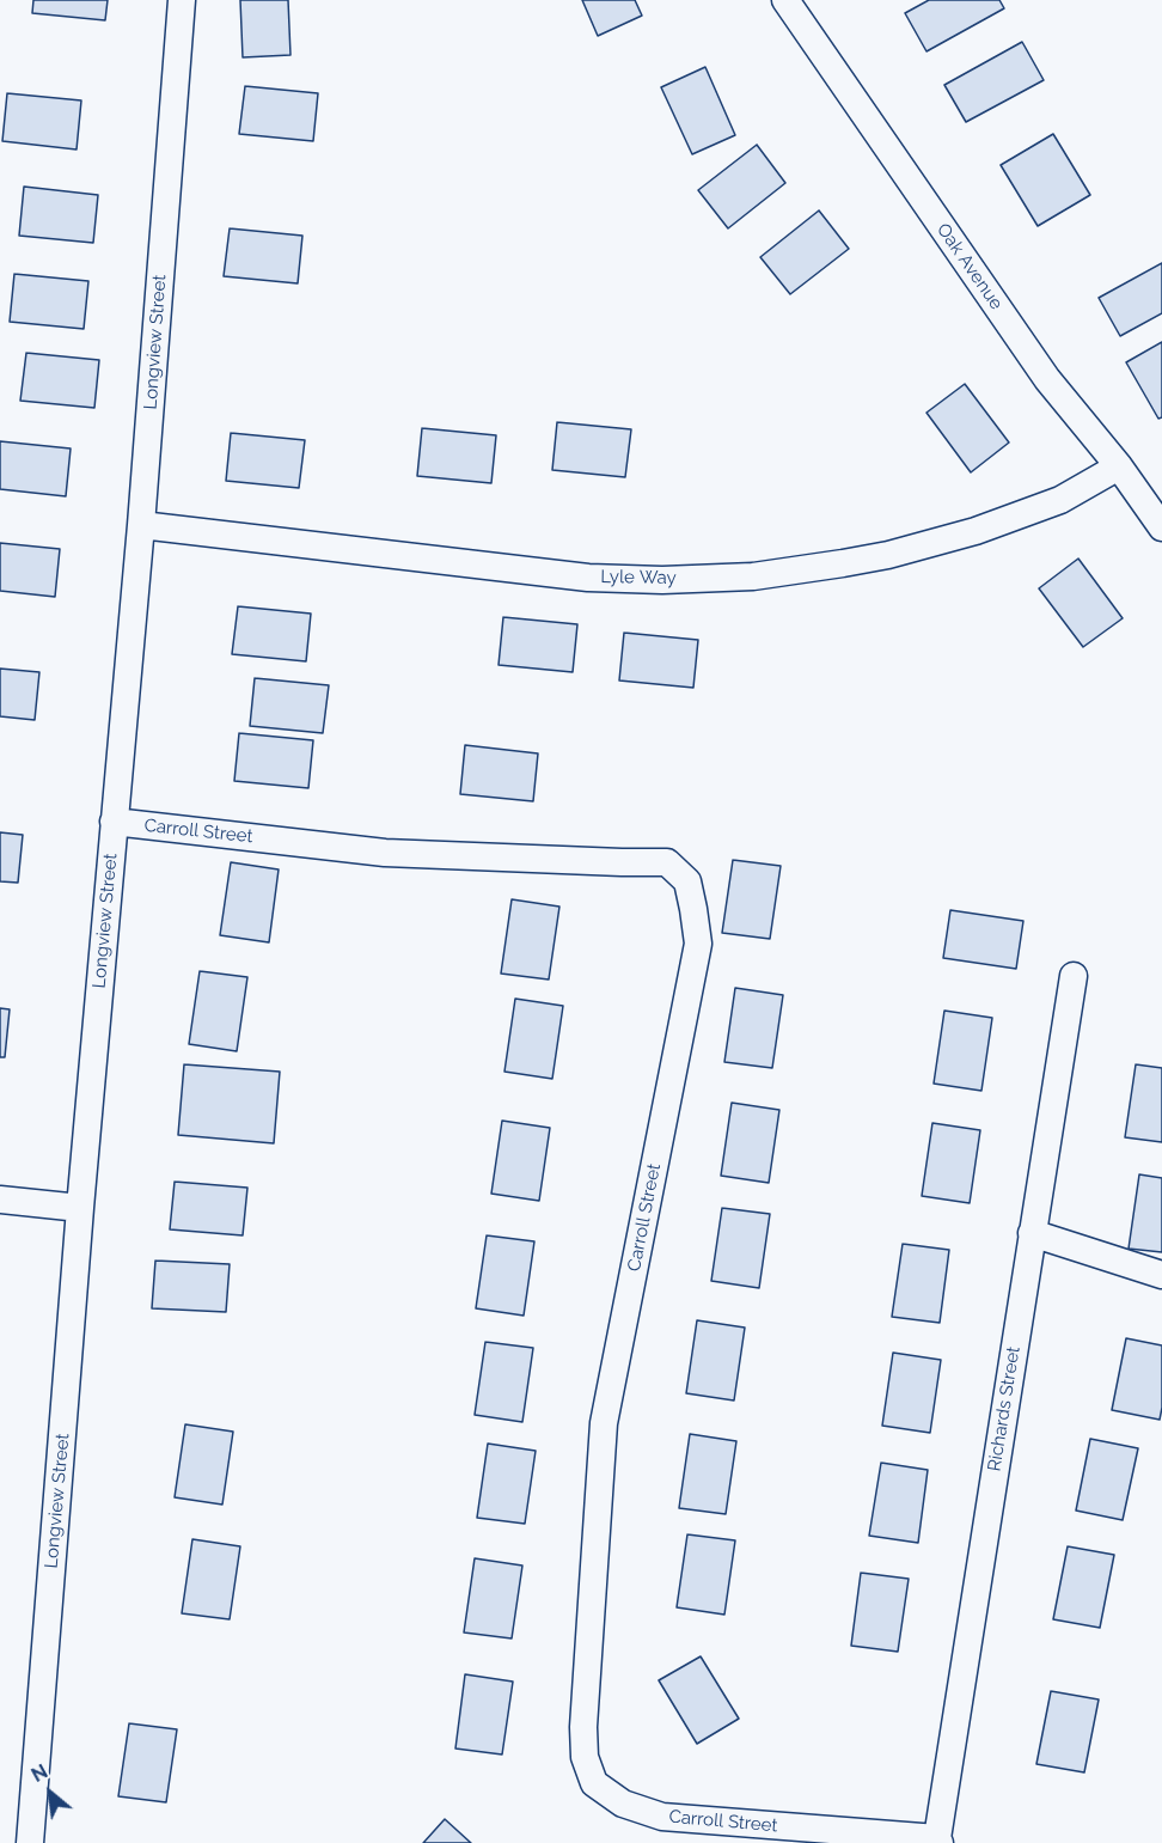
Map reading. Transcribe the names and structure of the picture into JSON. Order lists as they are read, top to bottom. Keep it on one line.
{"streets":{"street":["Oak Avenue","Longview Street","Lyle Way","Carroll Street","Richards Street"]},"crossings":[["Oak Avenue","Lyle Way"],["Longview Street","Lyle Way"],["Longview Street","Carroll Street"],["Carroll Street","Richards Street"]],"north":"top left"}
